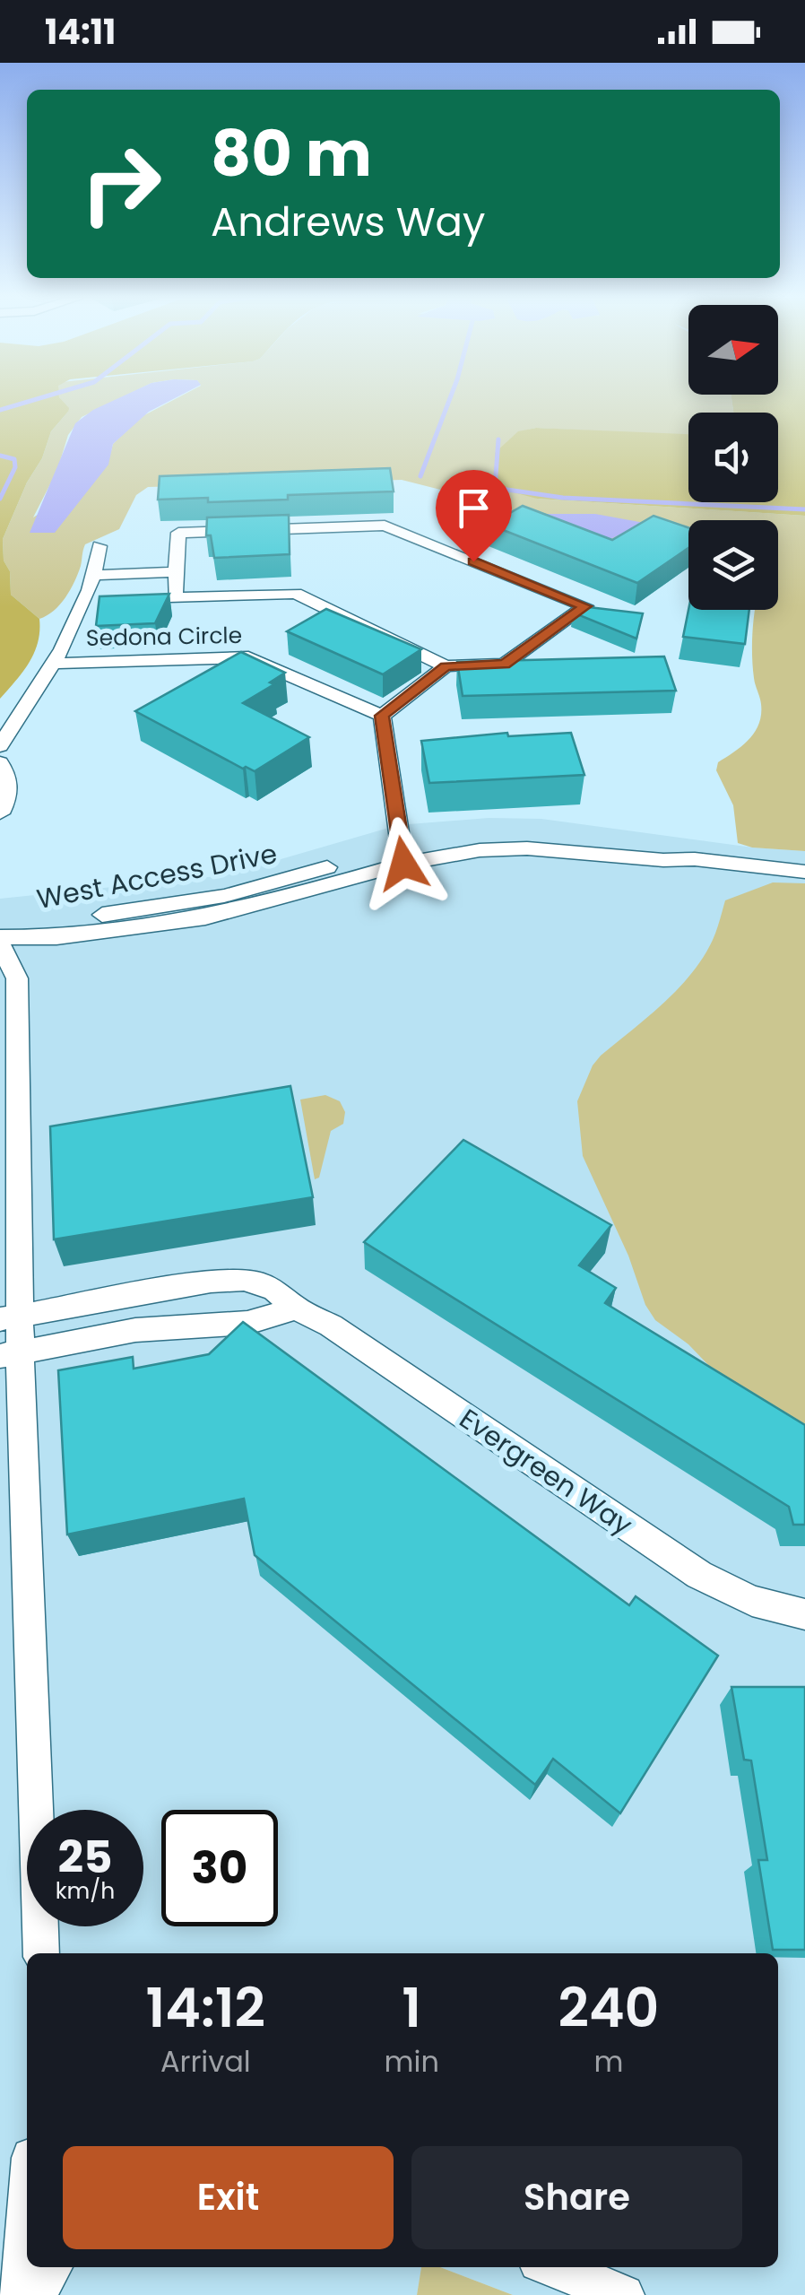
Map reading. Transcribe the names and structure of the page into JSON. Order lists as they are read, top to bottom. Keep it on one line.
{"streets":{"street":["Sedona Circle","West Access Drive","Evergreen Way"]},"north":"right","page":{"status":"14:11","turn":["80 m","Andrews Way"],"speed":"25 km/h","limit":"30","eta":["14:12","Arrival","1","min","240","m"],"buttons":["Exit","Share"]}}
